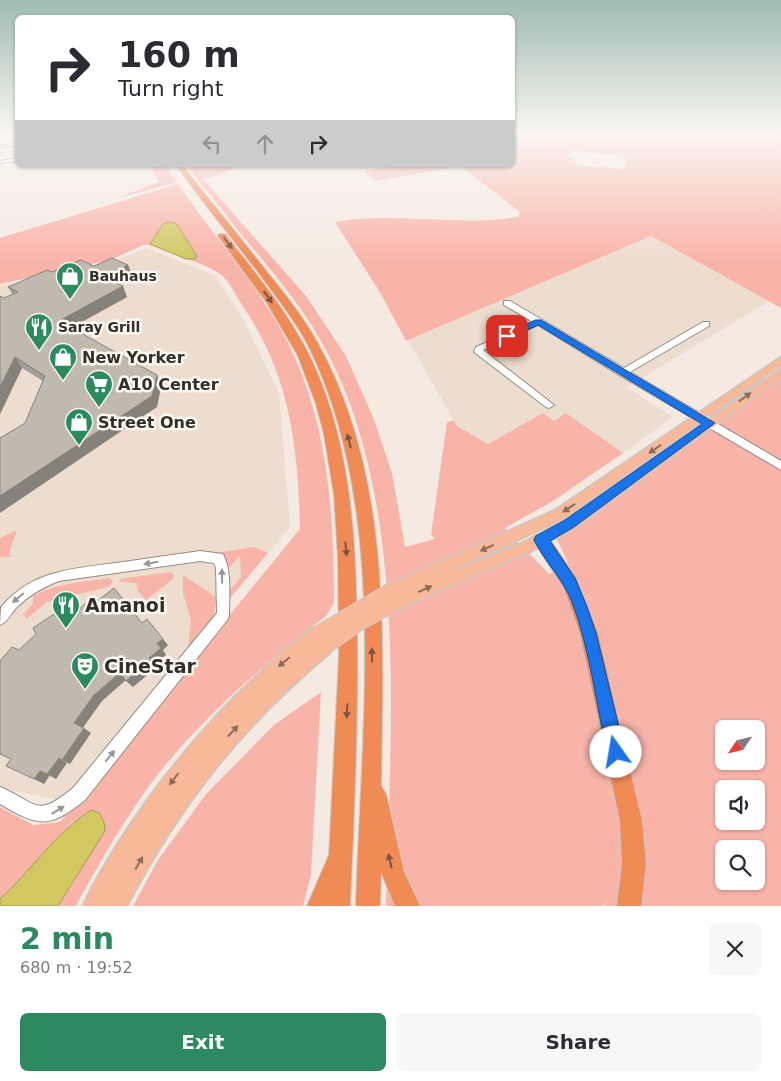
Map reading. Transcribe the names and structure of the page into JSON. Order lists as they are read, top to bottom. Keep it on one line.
{"places":{"shop":["Bauhaus","New Yorker","Street One"],"restaurant":["Saray Grill","Amanoi"],"supermarket":["A10 Center"],"theatre":["CineStar"]},"north":"bottom left","page":{"turn":["160 m","Turn right"],"heading":["2 min","680 m · 19:52"],"buttons":["Exit","Share"]}}
